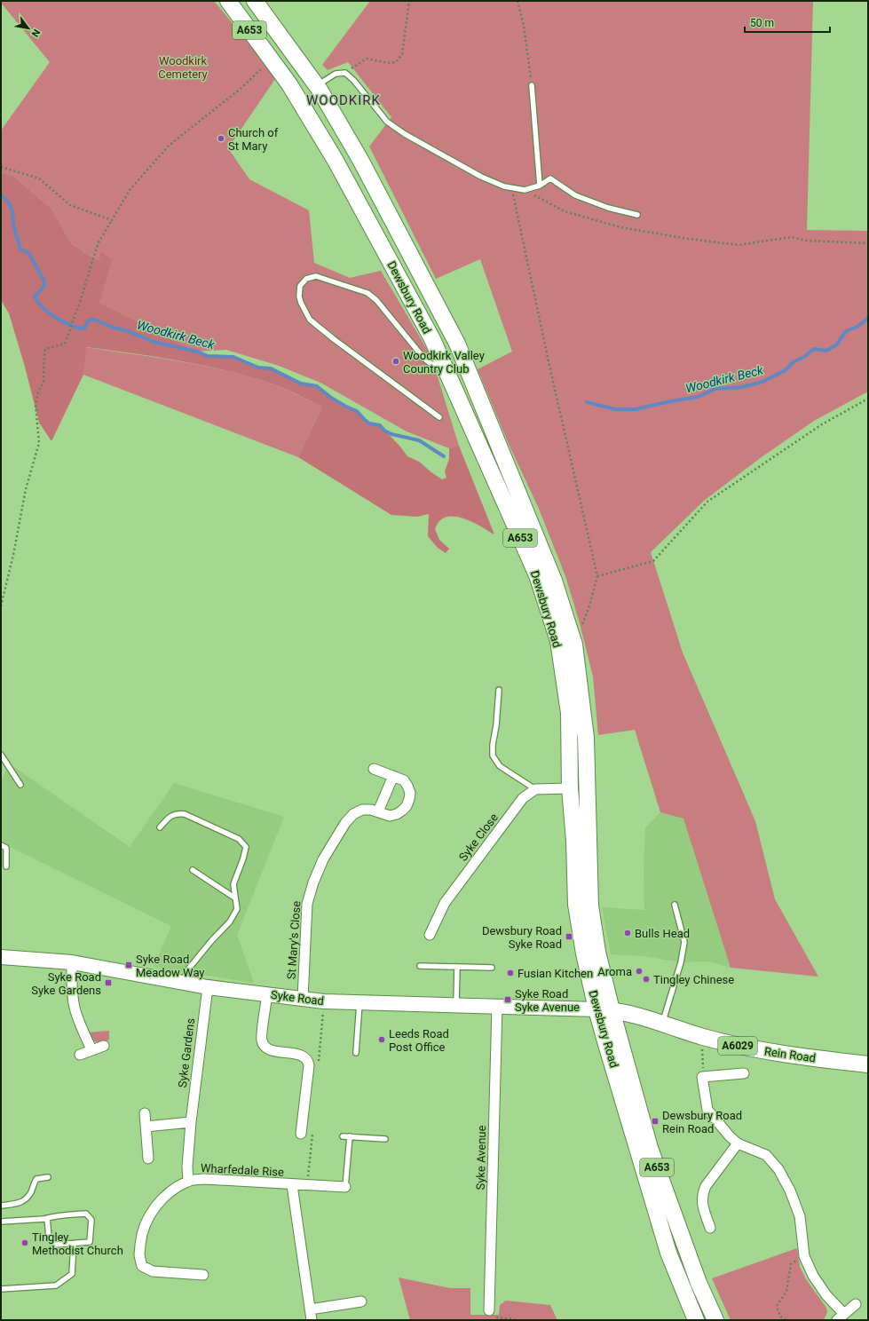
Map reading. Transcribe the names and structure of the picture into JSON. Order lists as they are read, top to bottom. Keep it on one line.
{"streets":{"main road":["A653","Dewsbury Road","A6029","Rein Road"],"street":["Syke Close","St Mary's Close","Syke Road","Syke Gardens","Syke Avenue","Wharfedale Rise"]},"crossings":[["Dewsbury Road","Syke Road"],["Dewsbury Road","Rein Road"],["St Mary's Close","Syke Road"],["Syke Road","Syke Gardens"],["Syke Road","Rein Road"],["Syke Road","Syke Avenue"],["Syke Gardens","Wharfedale Rise"]],"districts":["WOODKIRK"],"water":["Woodkirk Beck"],"parks":["Woodkirk Cemetery"],"places":{"other":["Church of St Mary","Woodkirk Valley Country Club","Bulls Head","Aroma","Fusian Kitchen","Tingley Chinese","Leeds Road Post Office","Tingley Methodist Church"],"transit":["Dewsbury Road Syke Road","Syke Road Meadow Way","Syke Road Syke Gardens","Syke Road Syke Avenue","Dewsbury Road Rein Road"]},"scale_bar":"50 m","north":"bottom right"}
